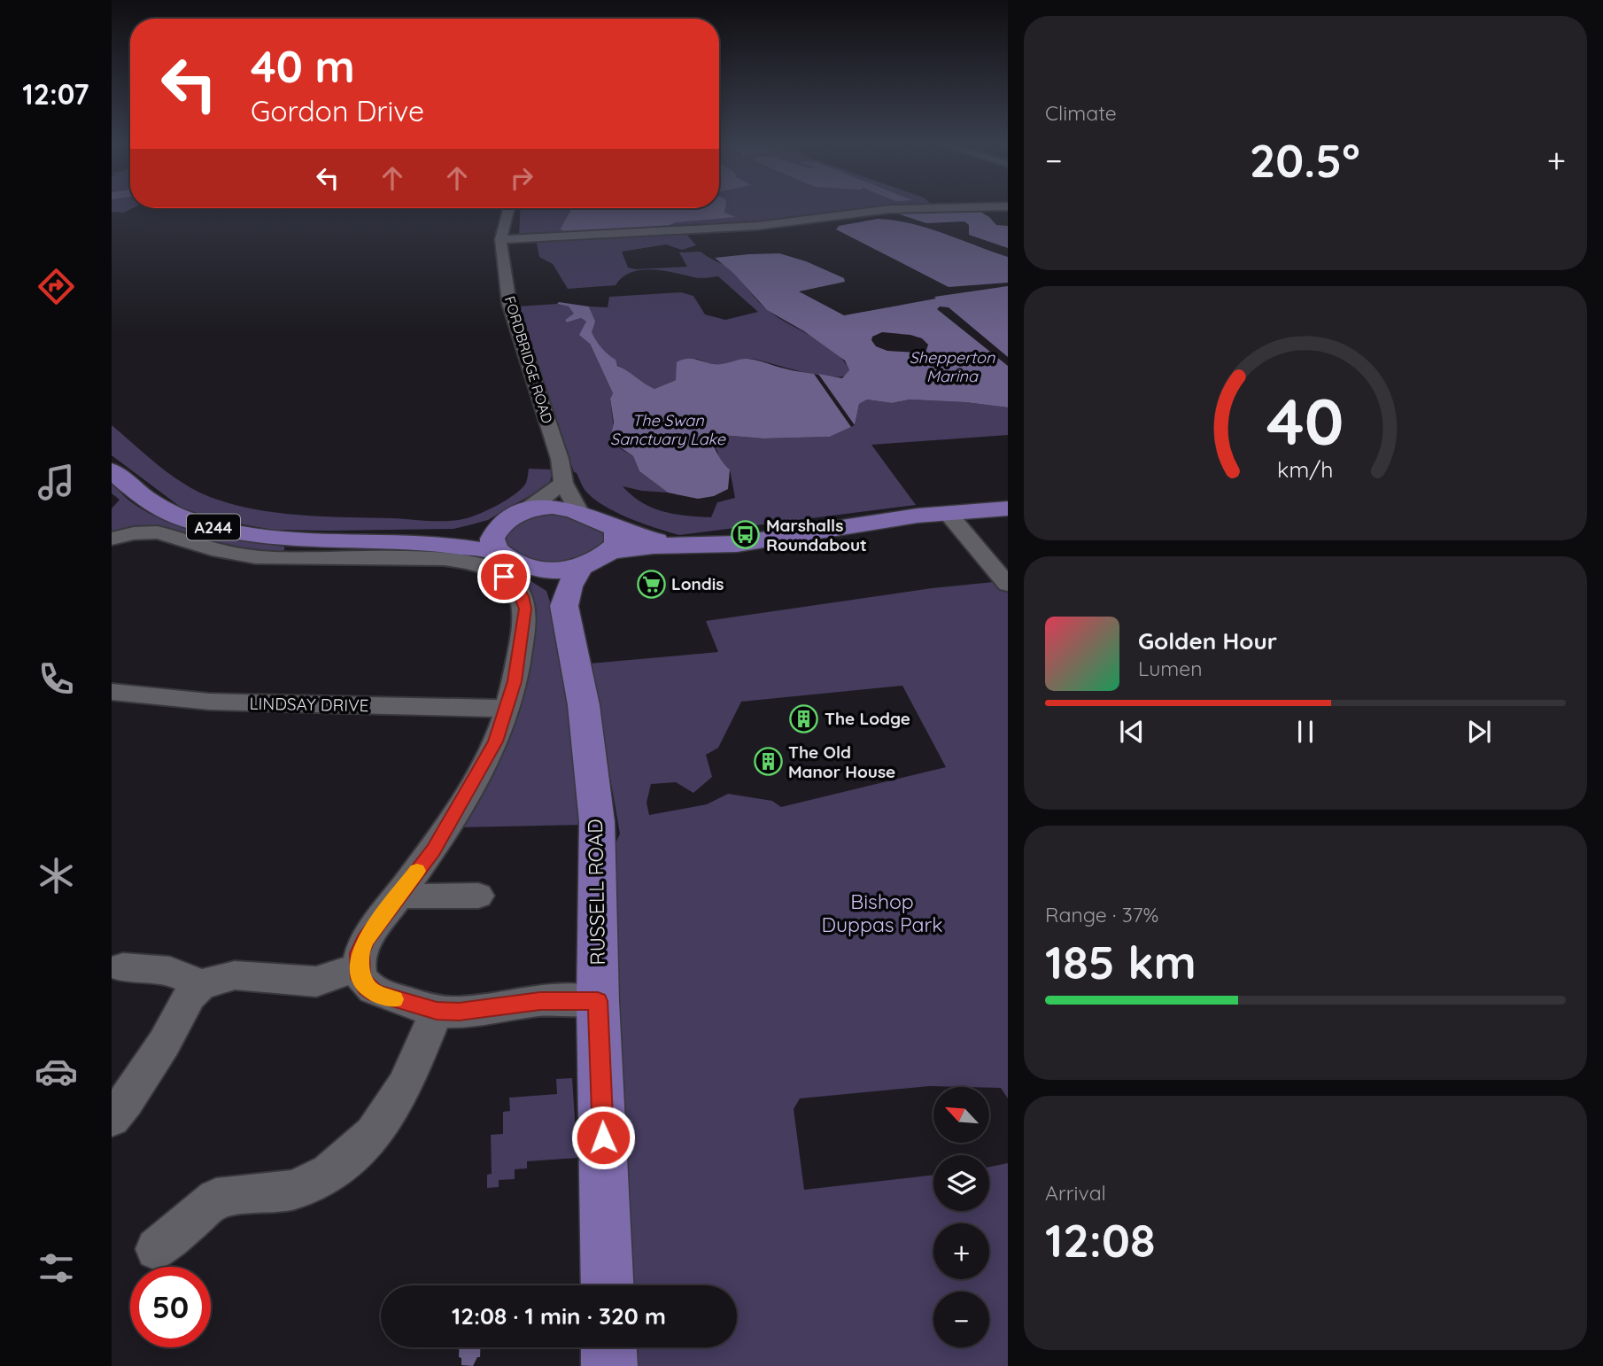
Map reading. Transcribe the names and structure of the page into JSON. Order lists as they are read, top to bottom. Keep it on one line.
{"streets":{"main road":["A244","RUSSELL ROAD"],"street":["FORDBRIDGE ROAD","LINDSAY DRIVE"]},"water":["Shepperton Marina","The Swan Sanctuary Lake"],"parks":["Bishop Duppas Park"],"places":{"bus stop":["Marshalls Roundabout"],"supermarket":["Londis"],"building":["The Lodge","The Old Manor House"]},"north":"top left","page":{"tabs":"12:07","tile":["Climate",["Range · 37%","185 km"],["Arrival","12:08"]],"turn":["40 m","Gordon Drive"],"heat":["−","20.5°","+"],"song":["Golden Hour","Lumen"],"map_buttons":["+","−"],"limit":"50","trip":"12:08 · 1 min · 320 m","gauge":["40","km/h"]}}
